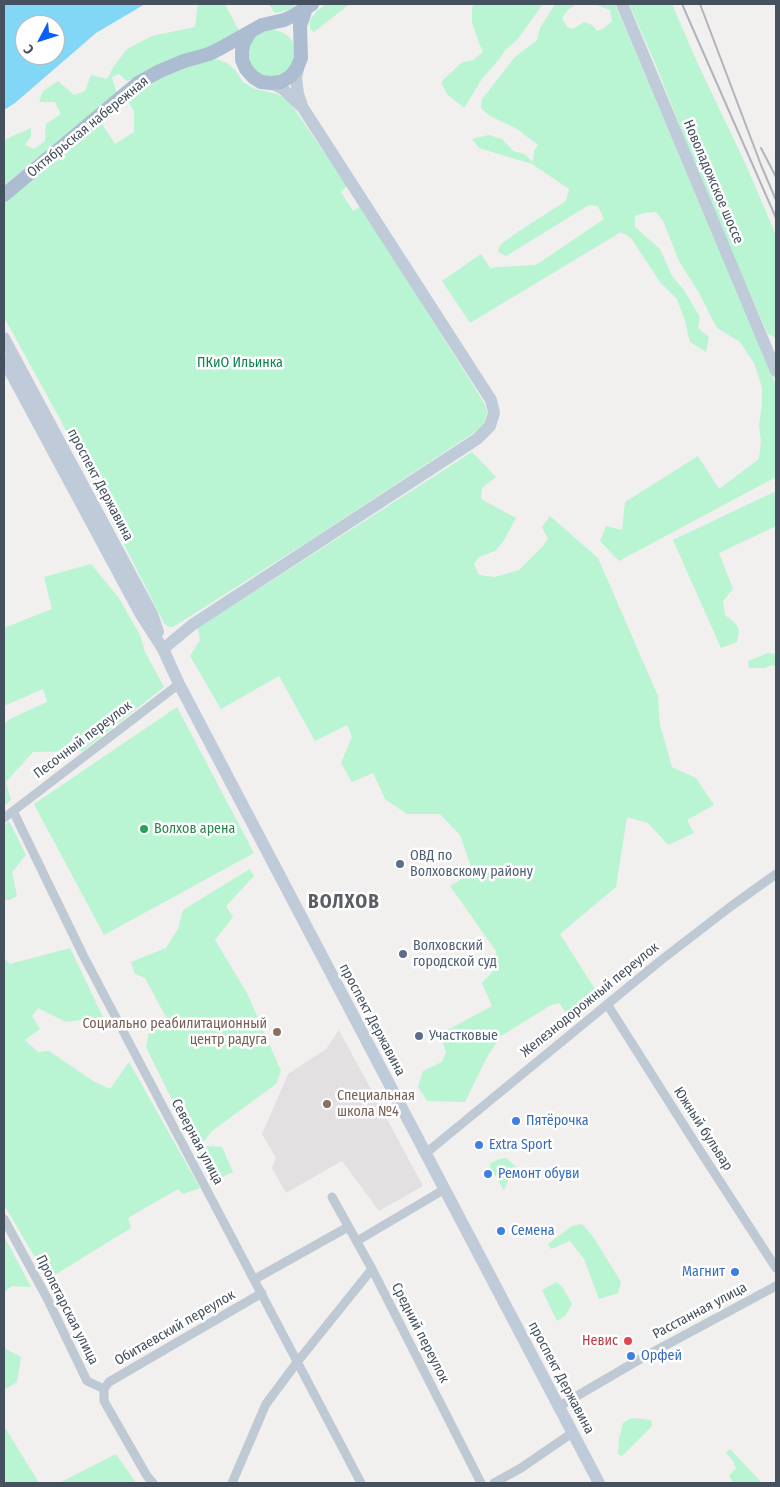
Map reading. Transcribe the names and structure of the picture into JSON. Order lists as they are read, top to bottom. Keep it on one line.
{"streets":{"main road":["Октябрьская набережная","Новоладожское шоссе","проспект Державина"],"street":["Песочный переулок","Железнодорожный переулок","Южный бульвар","Северная улица","Пролетарская улица","Расстанная улица","Обитаевский переулок","Средний переулок"]},"crossings":[["проспект Державина","Песочный переулок"],["проспект Державина","Железнодорожный переулок"],["проспект Державина","Расстанная улица"],["Песочный переулок","Северная улица"],["Железнодорожный переулок","Южный бульвар"],["Северная улица","Обитаевский переулок"],["Пролетарская улица","Обитаевский переулок"]],"districts":["ВОЛХОВ"],"parks":["ПКиО Ильинка"],"places":["Волхов арена","ОВД по Волховскому району","Волховский городской суд","Социально реабилитационный центр радуга","Участковые","Специальная школа №4","Пятёрочка","Extra Sport","Ремонт обуви","Семена","Магнит","Невис","Орфей"],"north":"bottom left"}
